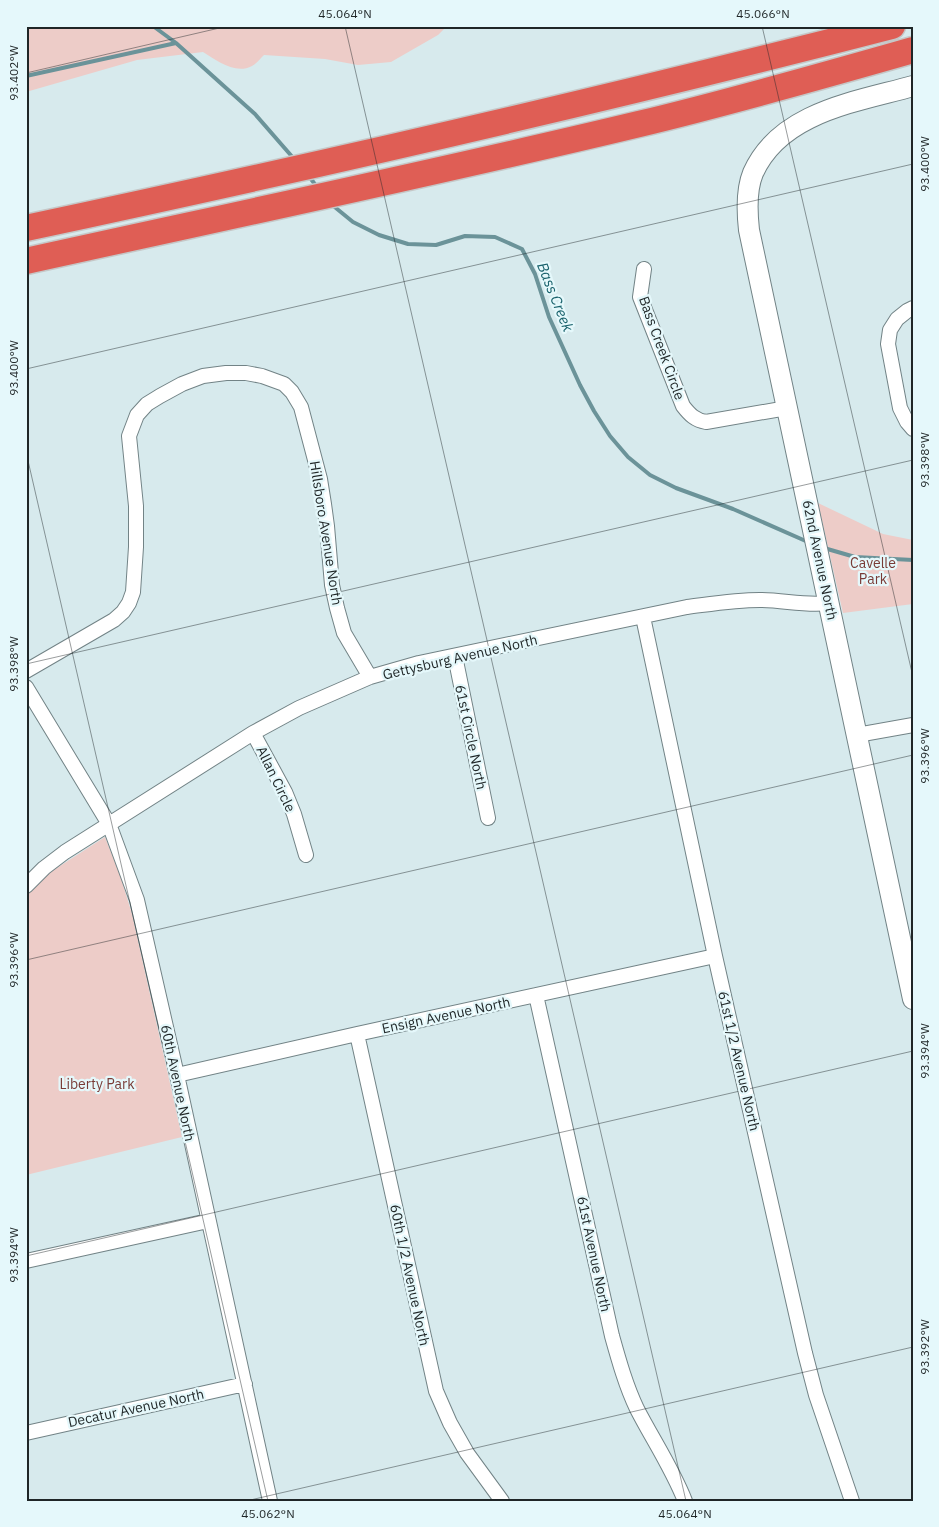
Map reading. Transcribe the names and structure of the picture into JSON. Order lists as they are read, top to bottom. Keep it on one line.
{"streets":{"street":["Bass Creek Circle","Hillsboro Avenue North","62nd Avenue North","Gettysburg Avenue North","61st Circle North","Allan Circle","Ensign Avenue North","61st 1/2 Avenue North","60th Avenue North","61st Avenue North","60th 1/2 Avenue North","Decatur Avenue North"]},"crossings":[["Bass Creek Circle","62nd Avenue North"],["Hillsboro Avenue North","Gettysburg Avenue North"],["62nd Avenue North","Gettysburg Avenue North"],["Gettysburg Avenue North","61st Circle North"],["Gettysburg Avenue North","Allan Circle"],["Gettysburg Avenue North","61st 1/2 Avenue North"],["Gettysburg Avenue North","60th Avenue North"],["Ensign Avenue North","61st 1/2 Avenue North"],["Ensign Avenue North","60th Avenue North"],["Ensign Avenue North","61st Avenue North"],["Ensign Avenue North","60th 1/2 Avenue North"],["60th Avenue North","Decatur Avenue North"]],"water":["Bass Creek"],"parks":["Cavelle Park","Liberty Park"],"coordinates":["45.064°N","45.066°N","93.402°W","93.400°W","93.398°W","93.396°W","93.394°W","93.392°W","45.062°N"]}
